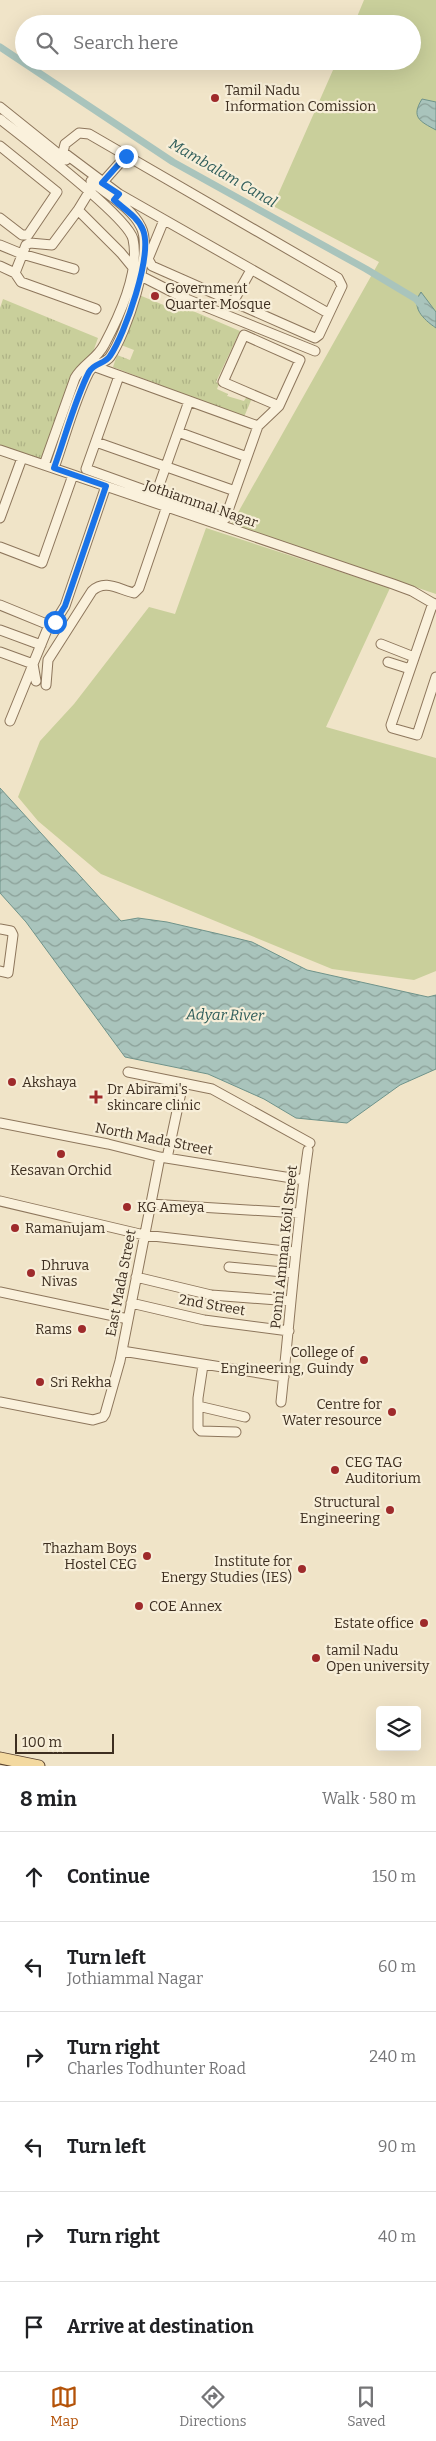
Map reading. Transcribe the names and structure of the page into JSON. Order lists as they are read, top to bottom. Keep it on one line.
{"streets":{"street":["Jothiammal Nagar","North Mada Street","Ponni Amman Koil Street","East Mada Street","2nd Street"]},"crossings":[["North Mada Street","Ponni Amman Koil Street"],["North Mada Street","East Mada Street"],["Ponni Amman Koil Street","East Mada Street"],["Ponni Amman Koil Street","2nd Street"],["East Mada Street","2nd Street"]],"water":["Mambalam Canal","Adyar River"],"places":{"other":["Tamil Nadu Information Comission","Government Quarter Mosque","Akshaya","Kesavan Orchid","KG Ameya","Ramanujam","Dhruva Nivas","Rams","College of Engineering, Guindy","Sri Rekha","Centre for Water resource","CEG TAG Auditorium","Structural Engineering","Thazham Boys Hostel CEG","Institute for Energy Studies (IES)","COE Annex","Estate office","tamil Nadu Open university"],"health":["Dr Abirami's skincare clinic"]},"scale_bar":"100 m","page":{"search":"Search here","scale":"100 m","heading":["8 min","Walk · 580 m"],"list":[["Continue","150 m"],["Turn left","Jothiammal Nagar","60 m"],["Turn right","Charles Todhunter Road","240 m"],["Turn left","90 m"],["Turn right","40 m"],"Arrive at destination"],"nav":["Map","Directions","Saved"]}}
